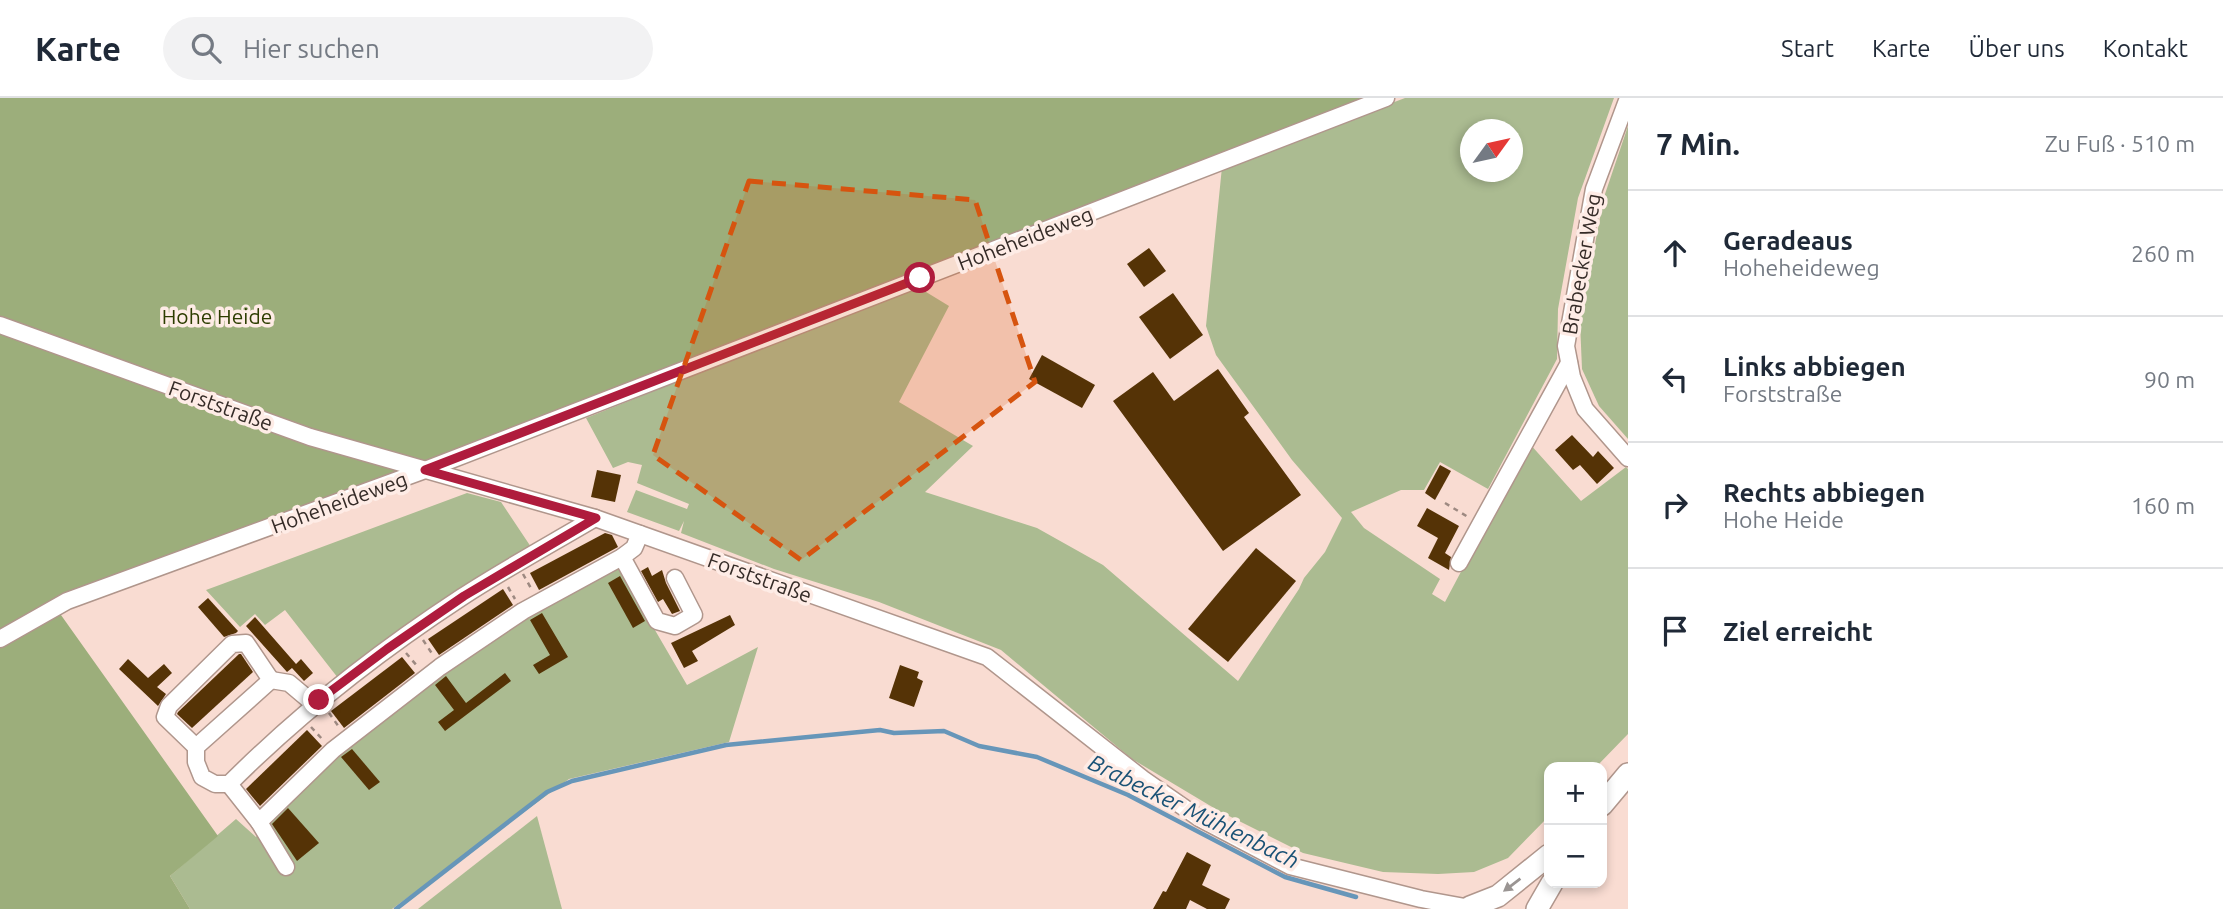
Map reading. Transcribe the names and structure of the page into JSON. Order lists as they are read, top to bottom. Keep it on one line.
{"streets":{"street":["Hoheheideweg","Brabecker Weg","Forststraße"]},"crossings":[["Hoheheideweg","Forststraße"]],"water":["Brabecker Mühlenbach"],"parks":["Hohe Heide"],"north":"top right","page":{"header":"Karte","search":"Hier suchen","nav":["Start","Karte","Über uns","Kontakt"],"heading":["7 Min.","Zu Fuß · 510 m"],"list":[["Geradeaus","Hoheheideweg","260 m"],["Links abbiegen","Forststraße","90 m"],["Rechts abbiegen","Hohe Heide","160 m"],"Ziel erreicht"],"map_buttons":["+","−"]}}
